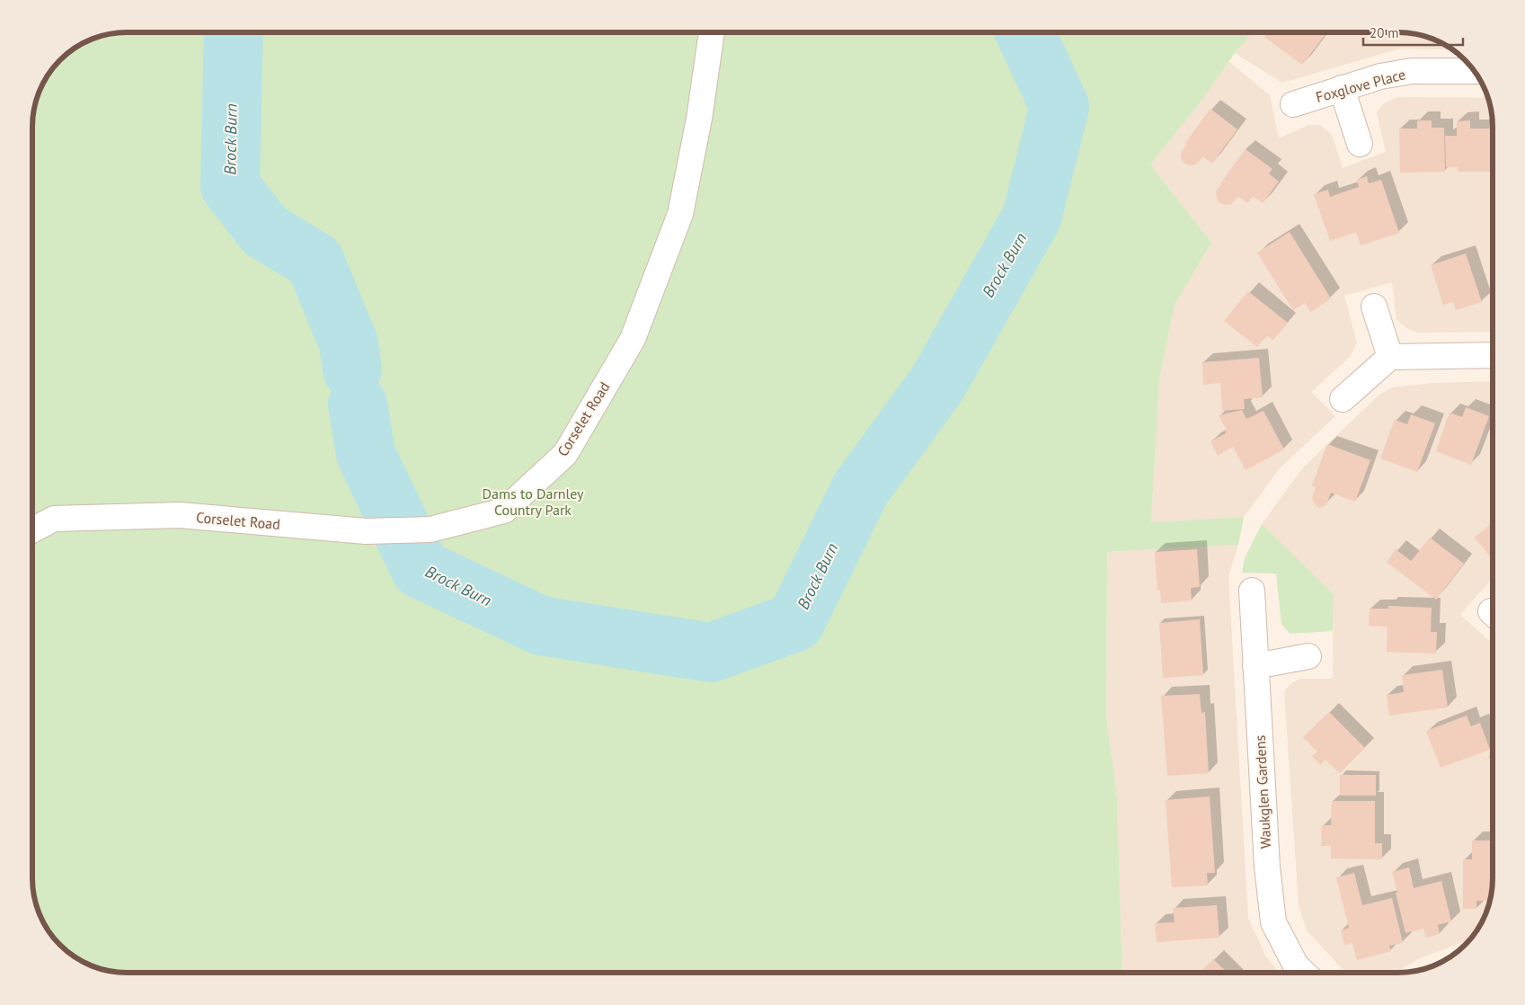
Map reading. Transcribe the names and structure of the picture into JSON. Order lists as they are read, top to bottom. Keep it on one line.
{"streets":{"street":["Foxglove Place","Corselet Road","Waukglen Gardens"]},"water":["Brock Burn"],"parks":["Dams to Darnley Country Park"],"scale_bar":"20 m"}
